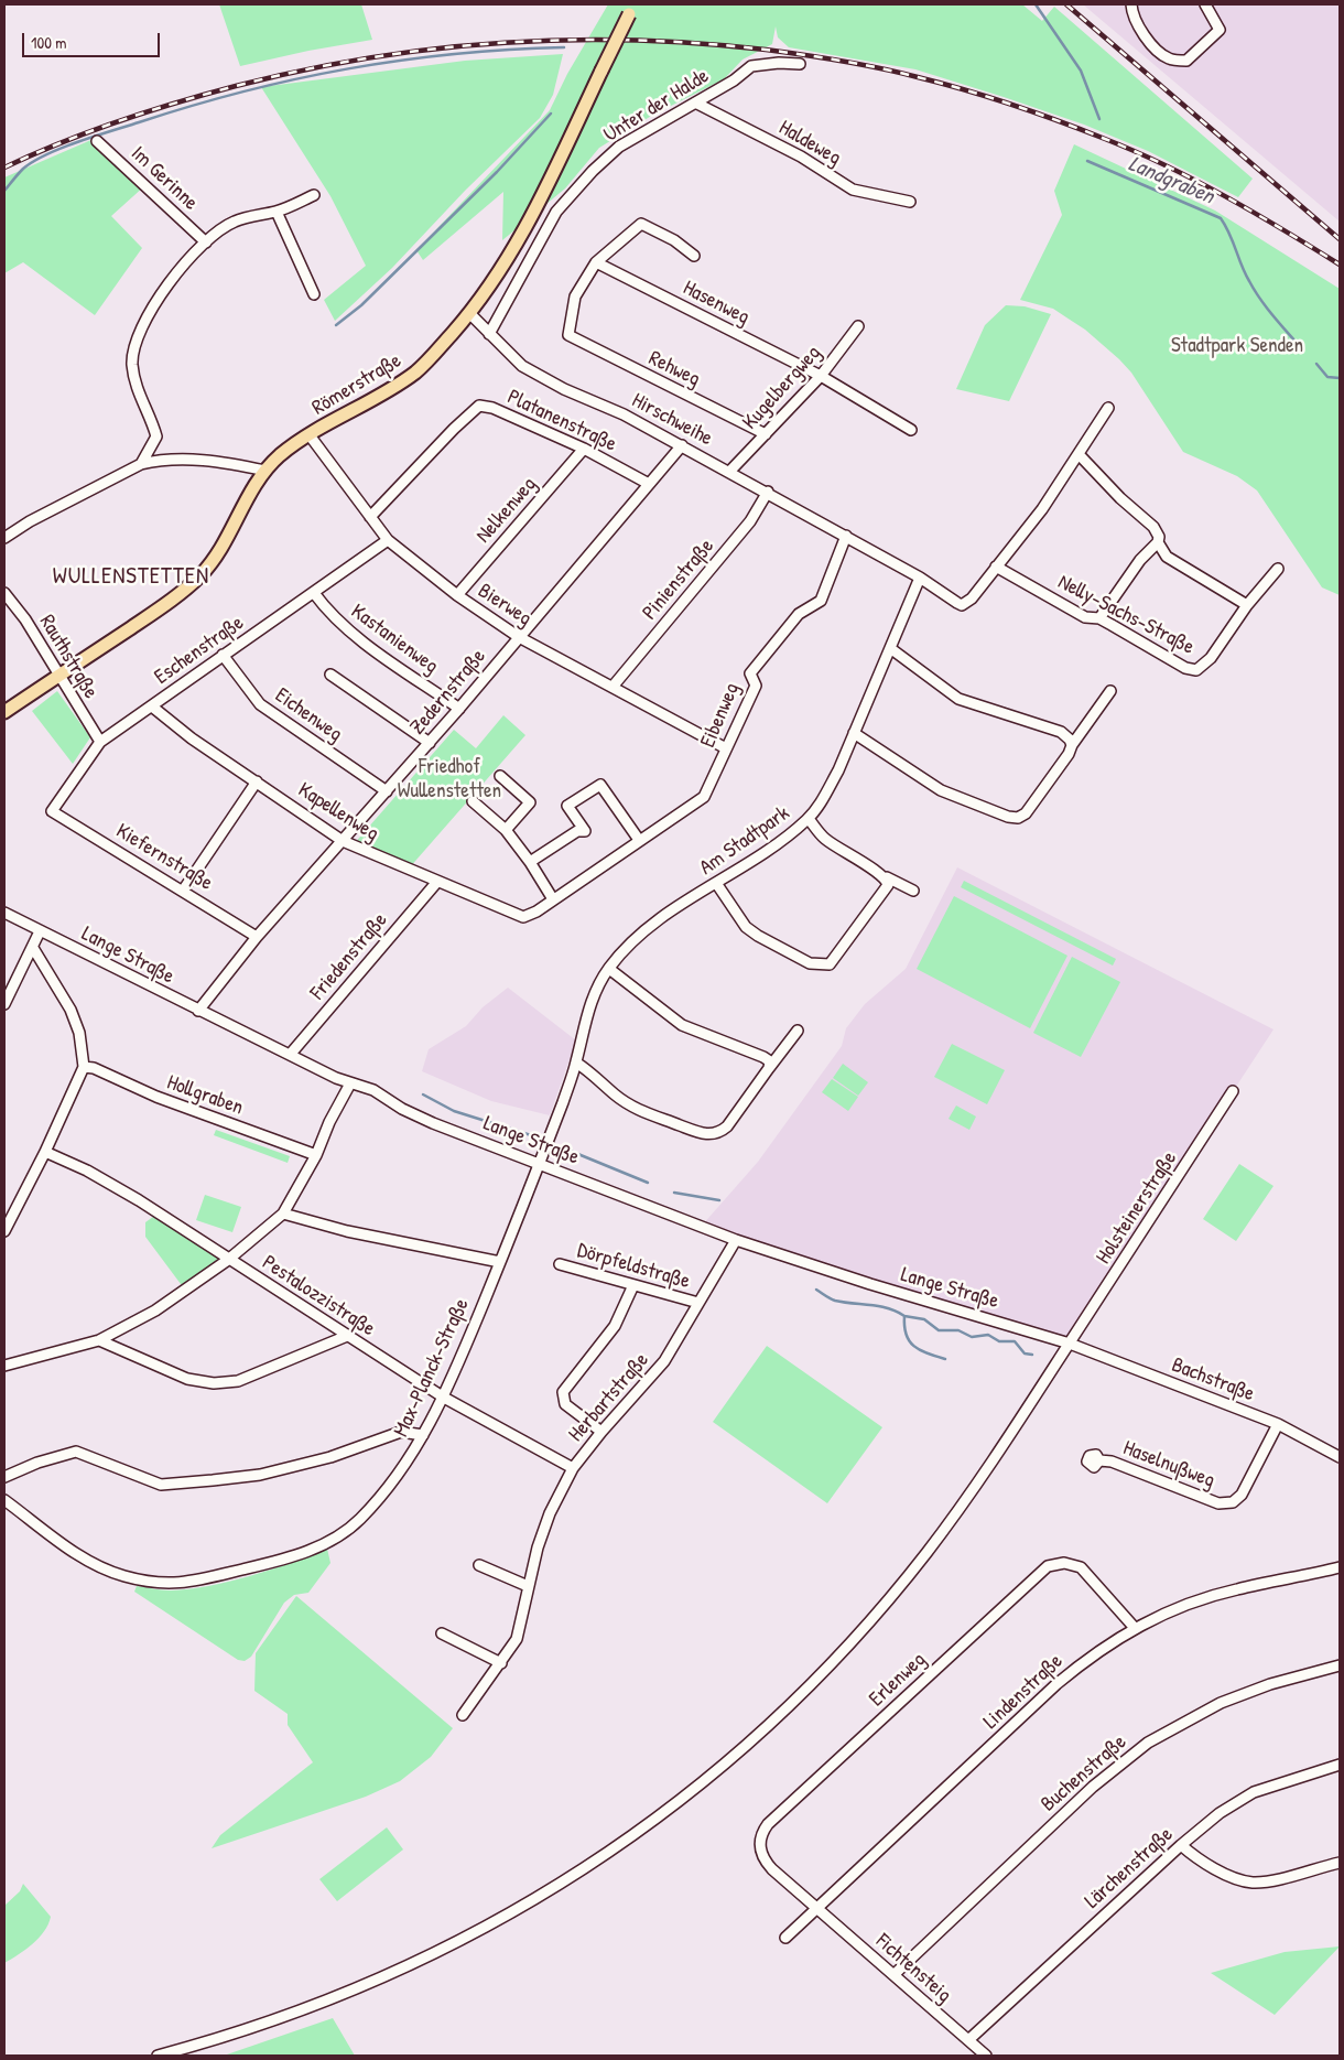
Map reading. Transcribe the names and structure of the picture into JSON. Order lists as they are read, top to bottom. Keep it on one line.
{"streets":{"main road":["Römerstraße"],"street":["Unter der Halde","Haldeweg","Im Gerinne","Hasenweg","Rehweg","Kugelbergweg","Hirschweihe","Platanenstraße","Nelkenweg","Pinienstraße","Bierweg","Nelly-Sachs-Straße","Kastanienweg","Eschenstraße","Rauthstraße","Zedernstraße","Eichenweg","Eibenweg","Kapellenweg","Am Stadtpark","Kiefernstraße","Lange Straße","Friedenstraße","Hollgraben","Holsteinerstraße","Dörpfeldstraße","Pestalozzistraße","Max-Planck-Straße","Bachstraße","Herbartstraße","Haselnußweg","Erlenweg","Lindenstraße","Buchenstraße","Lärchenstraße","Fichtensteig"]},"crossings":[["Unter der Halde","Haldeweg"],["Unter der Halde","Hirschweihe"],["Hasenweg","Rehweg"],["Hasenweg","Kugelbergweg"],["Rehweg","Kugelbergweg"],["Römerstraße","Hirschweihe"],["Römerstraße","Bierweg"],["Römerstraße","Rauthstraße"],["Kugelbergweg","Hirschweihe"],["Hirschweihe","Pinienstraße"],["Hirschweihe","Zedernstraße"],["Hirschweihe","Eibenweg"],["Hirschweihe","Am Stadtpark"],["Platanenstraße","Nelkenweg"],["Platanenstraße","Bierweg"],["Platanenstraße","Zedernstraße"],["Nelkenweg","Bierweg"],["Pinienstraße","Bierweg"],["Bierweg","Eschenstraße"],["Bierweg","Zedernstraße"],["Bierweg","Eibenweg"],["Kastanienweg","Eschenstraße"],["Kastanienweg","Zedernstraße"],["Eschenstraße","Rauthstraße"],["Eschenstraße","Eichenweg"],["Eschenstraße","Kapellenweg"],["Eschenstraße","Kiefernstraße"],["Zedernstraße","Eichenweg"],["Zedernstraße","Kapellenweg"],["Zedernstraße","Kiefernstraße"],["Zedernstraße","Lange Straße"],["Eibenweg","Kapellenweg"],["Kapellenweg","Friedenstraße"],["Am Stadtpark","Lange Straße"],["Am Stadtpark","Max-Planck-Straße"],["Lange Straße","Friedenstraße"],["Lange Straße","Holsteinerstraße"],["Lange Straße","Max-Planck-Straße"],["Lange Straße","Bachstraße"],["Lange Straße","Herbartstraße"],["Holsteinerstraße","Bachstraße"],["Dörpfeldstraße","Herbartstraße"],["Pestalozzistraße","Max-Planck-Straße"],["Pestalozzistraße","Herbartstraße"],["Bachstraße","Haselnußweg"],["Erlenweg","Lindenstraße"],["Erlenweg","Fichtensteig"],["Lindenstraße","Fichtensteig"],["Buchenstraße","Fichtensteig"],["Lärchenstraße","Fichtensteig"]],"districts":["WULLENSTETTEN"],"water":["Landgraben"],"parks":["Stadtpark Senden","Friedhof Wullenstetten"],"scale_bar":"100 m"}
